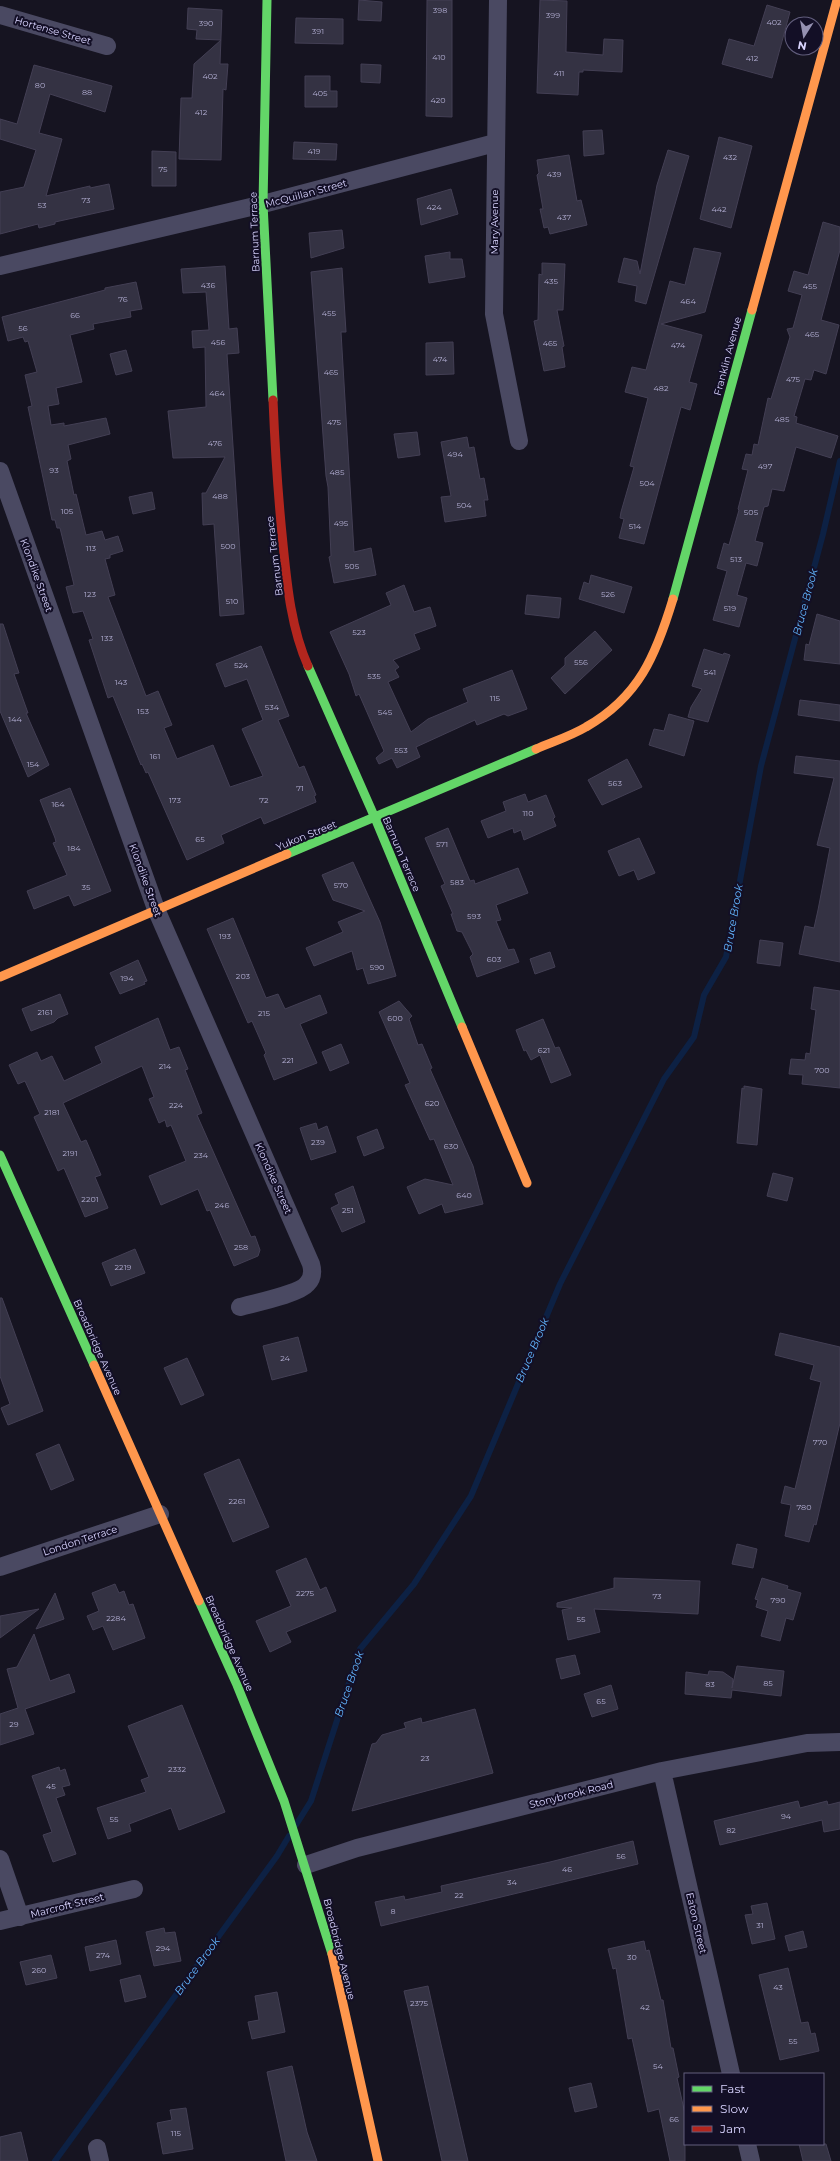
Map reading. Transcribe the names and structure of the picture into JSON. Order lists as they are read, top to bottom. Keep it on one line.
{"streets":{"street":["Hortense Street","McQuillan Street","Mary Avenue","Barnum Terrace","Franklin Avenue","Klondike Street","Yukon Street","Broadbridge Avenue","London Terrace","Stonybrook Road","Marcroft Street","Eaton Street"]},"crossings":[["McQuillan Street","Mary Avenue"],["McQuillan Street","Barnum Terrace"],["Barnum Terrace","Yukon Street"],["Franklin Avenue","Yukon Street"],["Klondike Street","Yukon Street"],["Broadbridge Avenue","London Terrace"],["Broadbridge Avenue","Stonybrook Road"],["Stonybrook Road","Eaton Street"]],"water":["Bruce Brook"],"house_numbers":["398","399","402","390","391","410","412","411","402","80","88","405","420","412","419","432","75","439","73","53","424","442","437","435","436","455","76","464","455","66","56","465","456","465","474","474","465","475","482","464","485","475","476","494","497","93","485","504","488","504","105","505","495","514","500","113","513","505","123","526","510","519","523","133","556","524","541","535","143","115","534","153","545","144","553","161","154","563","71","173","72","164","110","65","571","184","583","570","35","593","193","603","590","203","194","2161","215","600","621","221","214","700","620","224","2181","239","630","2191","234","640","2201","246","251","258","2219","24","770","2261","780","2275","73","790","2284","55","85","83","65","29","23","2332","45","94","55","82","56","46","34","22","8","31","294","274","30","260","43","2375","42","55","54","66","115"],"legend":["Fast","Slow","Jam"],"north":"bottom"}
